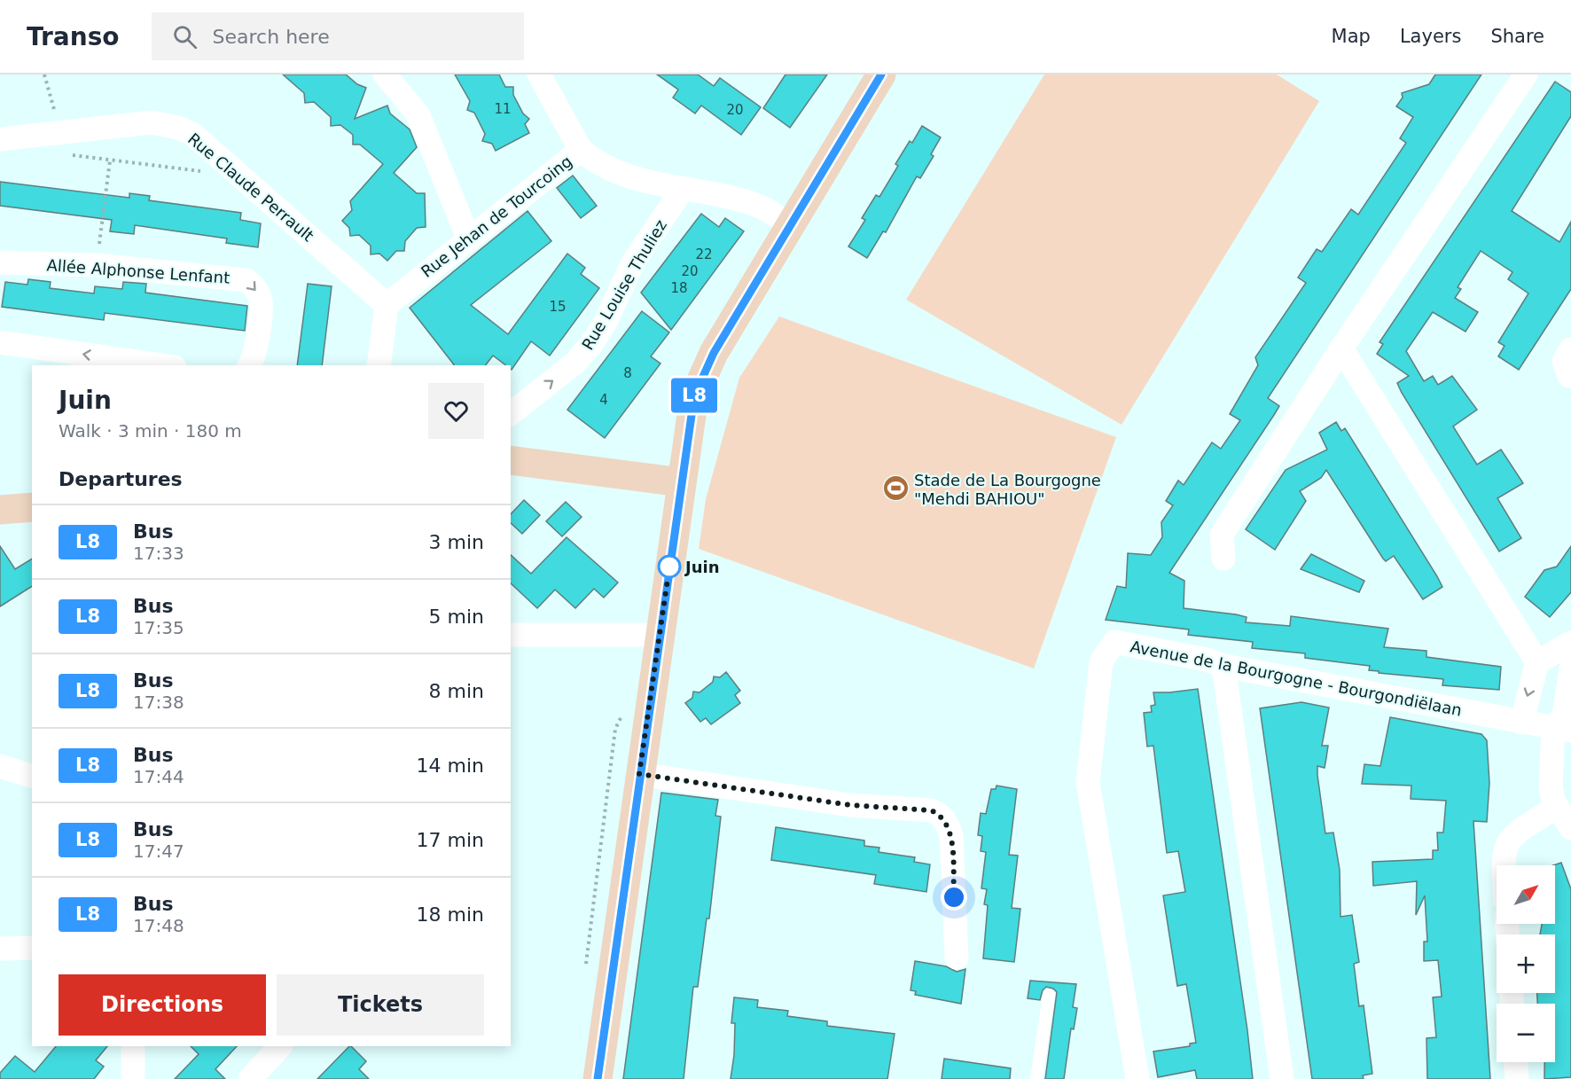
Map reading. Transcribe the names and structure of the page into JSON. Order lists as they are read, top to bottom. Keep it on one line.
{"streets":{"street":["Rue Claude Perrault","Rue Jehan de Tourcoing","Allée Alphonse Lenfant","Rue Louise Thuliez","Avenue de la Bourgogne - Bourgondiëlaan"]},"crossings":[["Rue Claude Perrault","Rue Jehan de Tourcoing"],["Rue Jehan de Tourcoing","Rue Louise Thuliez"]],"places":{"sports":["Stade de La Bourgogne \"Mehdi BAHIOU\""],"other":["Juin"]},"lines":["bus line L8"],"house_numbers":["11","20","22","20","18","15","8","4"],"north":"top right","page":{"header":"Transo","search":"Search here","nav":["Map","Layers","Share"],"on_map":"L8","heading":[["Juin","Walk · 3 min · 180 m"],"Departures"],"list":[{"mark":"L8","name":"Bus","note":"17:33","value":"3 min"},{"mark":"L8","name":"Bus","note":"17:35","value":"5 min"},{"mark":"L8","name":"Bus","note":"17:38","value":"8 min"},{"mark":"L8","name":"Bus","note":"17:44","value":"14 min"},{"mark":"L8","name":"Bus","note":"17:47","value":"17 min"},{"mark":"L8","name":"Bus","note":"17:48","value":"18 min"}],"map_buttons":["+","−"],"buttons":["Directions","Tickets"]}}
